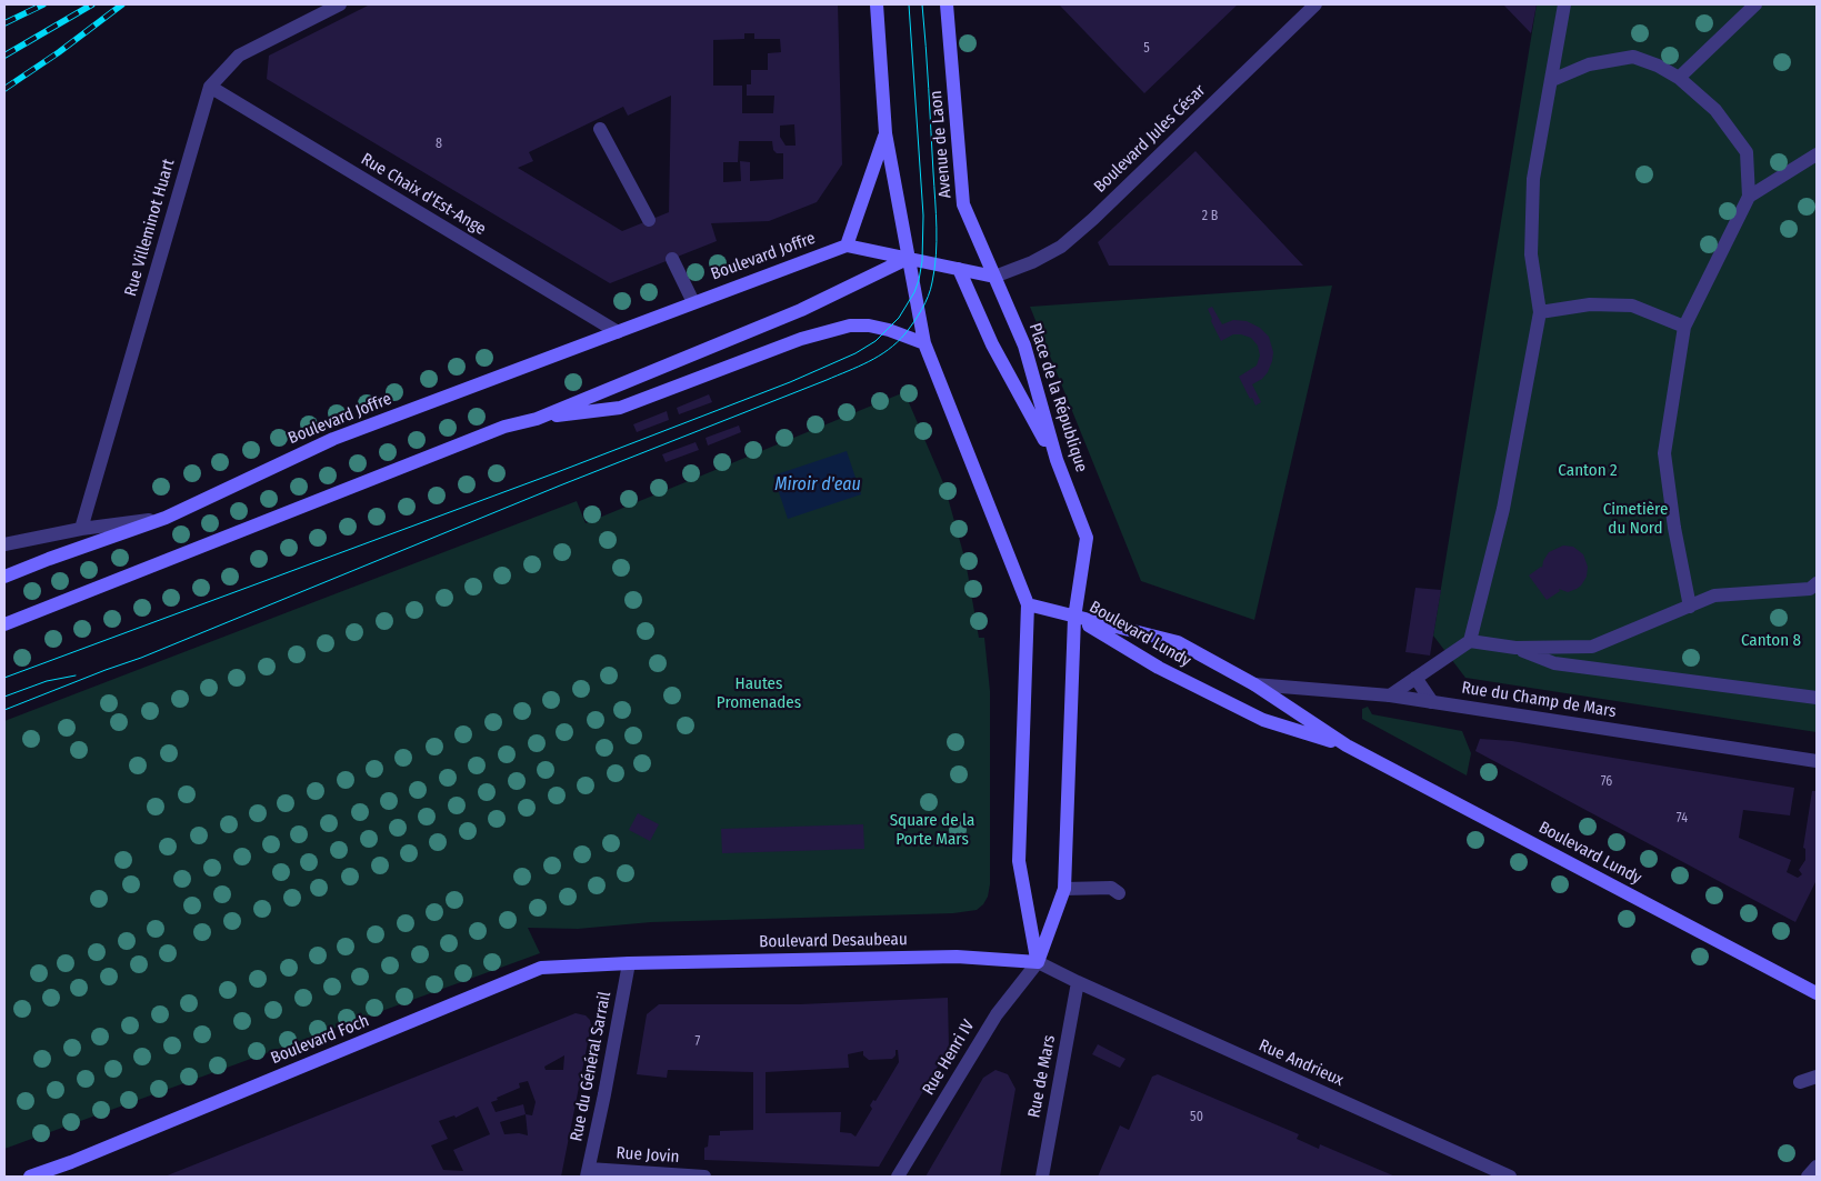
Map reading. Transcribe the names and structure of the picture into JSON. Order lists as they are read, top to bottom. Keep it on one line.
{"streets":{"main road":["Avenue de Laon","Boulevard Joffre","Place de la République","Boulevard Lundy","Boulevard Desaubeau","Boulevard Foch"],"street":["Boulevard Jules César","Rue Chaix d'Est-Ange","Rue Villeminot Huart","Rue du Champ de Mars","Rue Henri IV","Rue Andrieux","Rue du Général Sarrail","Rue de Mars","Rue Jovin"]},"crossings":[["Boulevard Jules César","Avenue de Laon"],["Boulevard Jules César","Place de la République"],["Avenue de Laon","Place de la République"],["Rue Chaix d'Est-Ange","Rue Villeminot Huart"],["Rue Chaix d'Est-Ange","Boulevard Joffre"],["Place de la République","Boulevard Lundy"],["Place de la République","Boulevard Desaubeau"],["Place de la République","Rue Henri IV"],["Boulevard Lundy","Rue du Champ de Mars"],["Boulevard Desaubeau","Boulevard Foch"],["Boulevard Desaubeau","Rue Henri IV"],["Boulevard Desaubeau","Rue du Général Sarrail"],["Boulevard Foch","Rue du Général Sarrail"],["Rue Andrieux","Rue de Mars"],["Rue du Général Sarrail","Rue Jovin"]],"water":["Miroir d'eau"],"parks":["Canton 2","Cimetière du Nord","Canton 8","Hautes Promenades","Square de la Porte Mars"],"house_numbers":["5","8","2 B","76","74","7","50"]}
